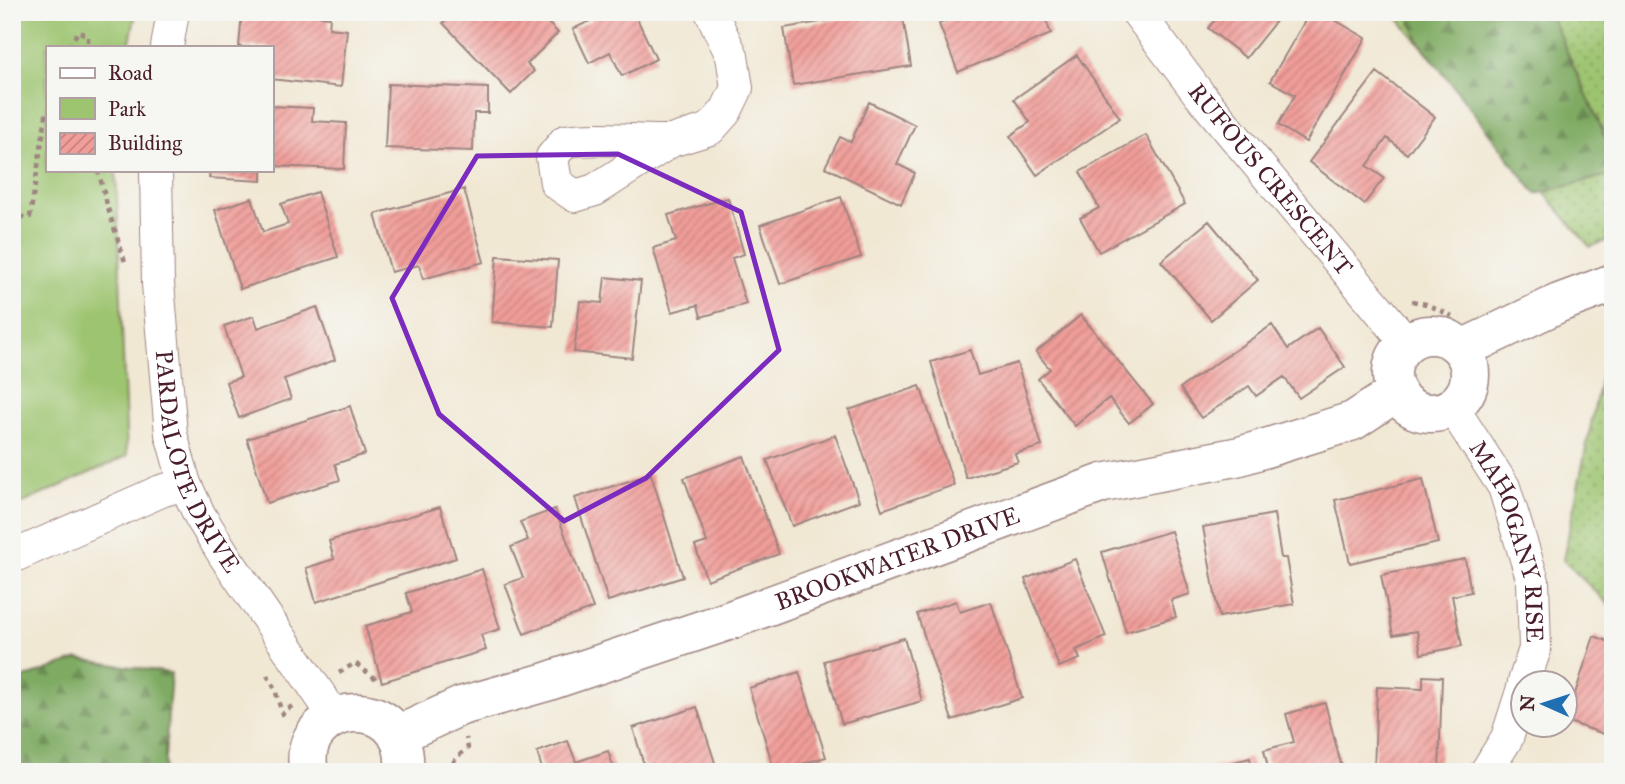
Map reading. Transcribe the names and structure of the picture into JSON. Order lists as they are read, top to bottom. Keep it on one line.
{"streets":{"street":["RUFOUS CRESCENT","PARDALOTE DRIVE","MAHOGANY RISE","BROOKWATER DRIVE"]},"crossings":[["RUFOUS CRESCENT","MAHOGANY RISE"],["RUFOUS CRESCENT","BROOKWATER DRIVE"],["MAHOGANY RISE","BROOKWATER DRIVE"]],"legend":["Road","Park","Building"],"north":"left"}
